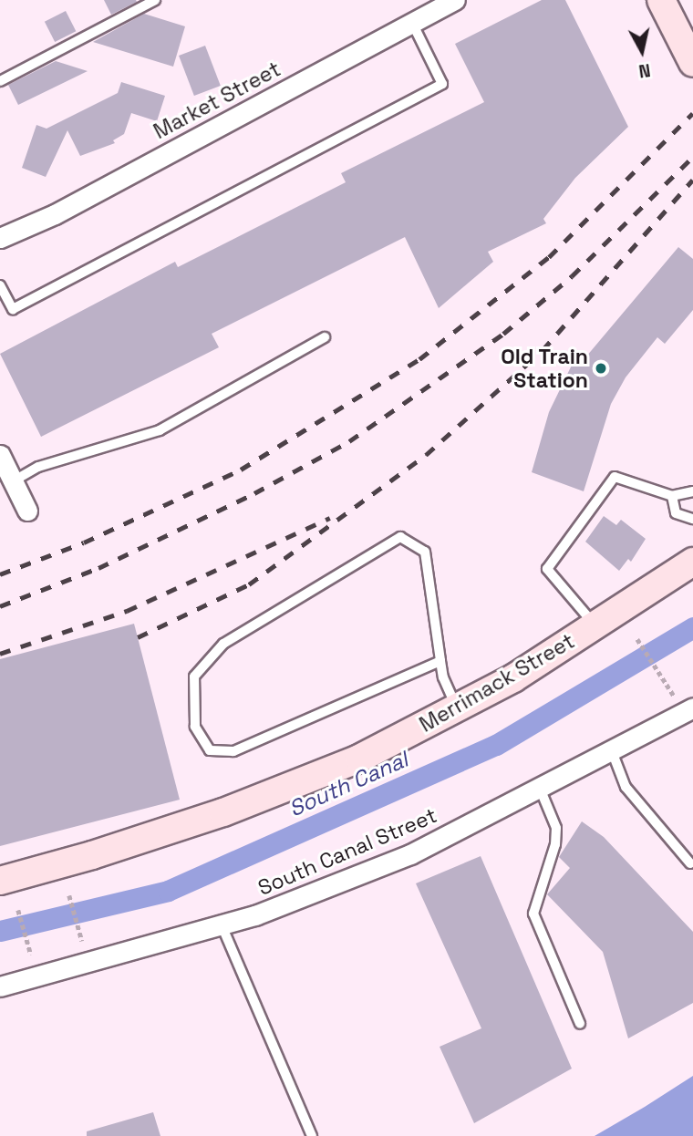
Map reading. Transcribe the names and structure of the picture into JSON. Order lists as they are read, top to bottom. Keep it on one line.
{"streets":{"main road":["Merrimack Street"],"street":["Market Street","South Canal Street"]},"water":["South Canal"],"places":["Old Train Station"],"north":"bottom"}
